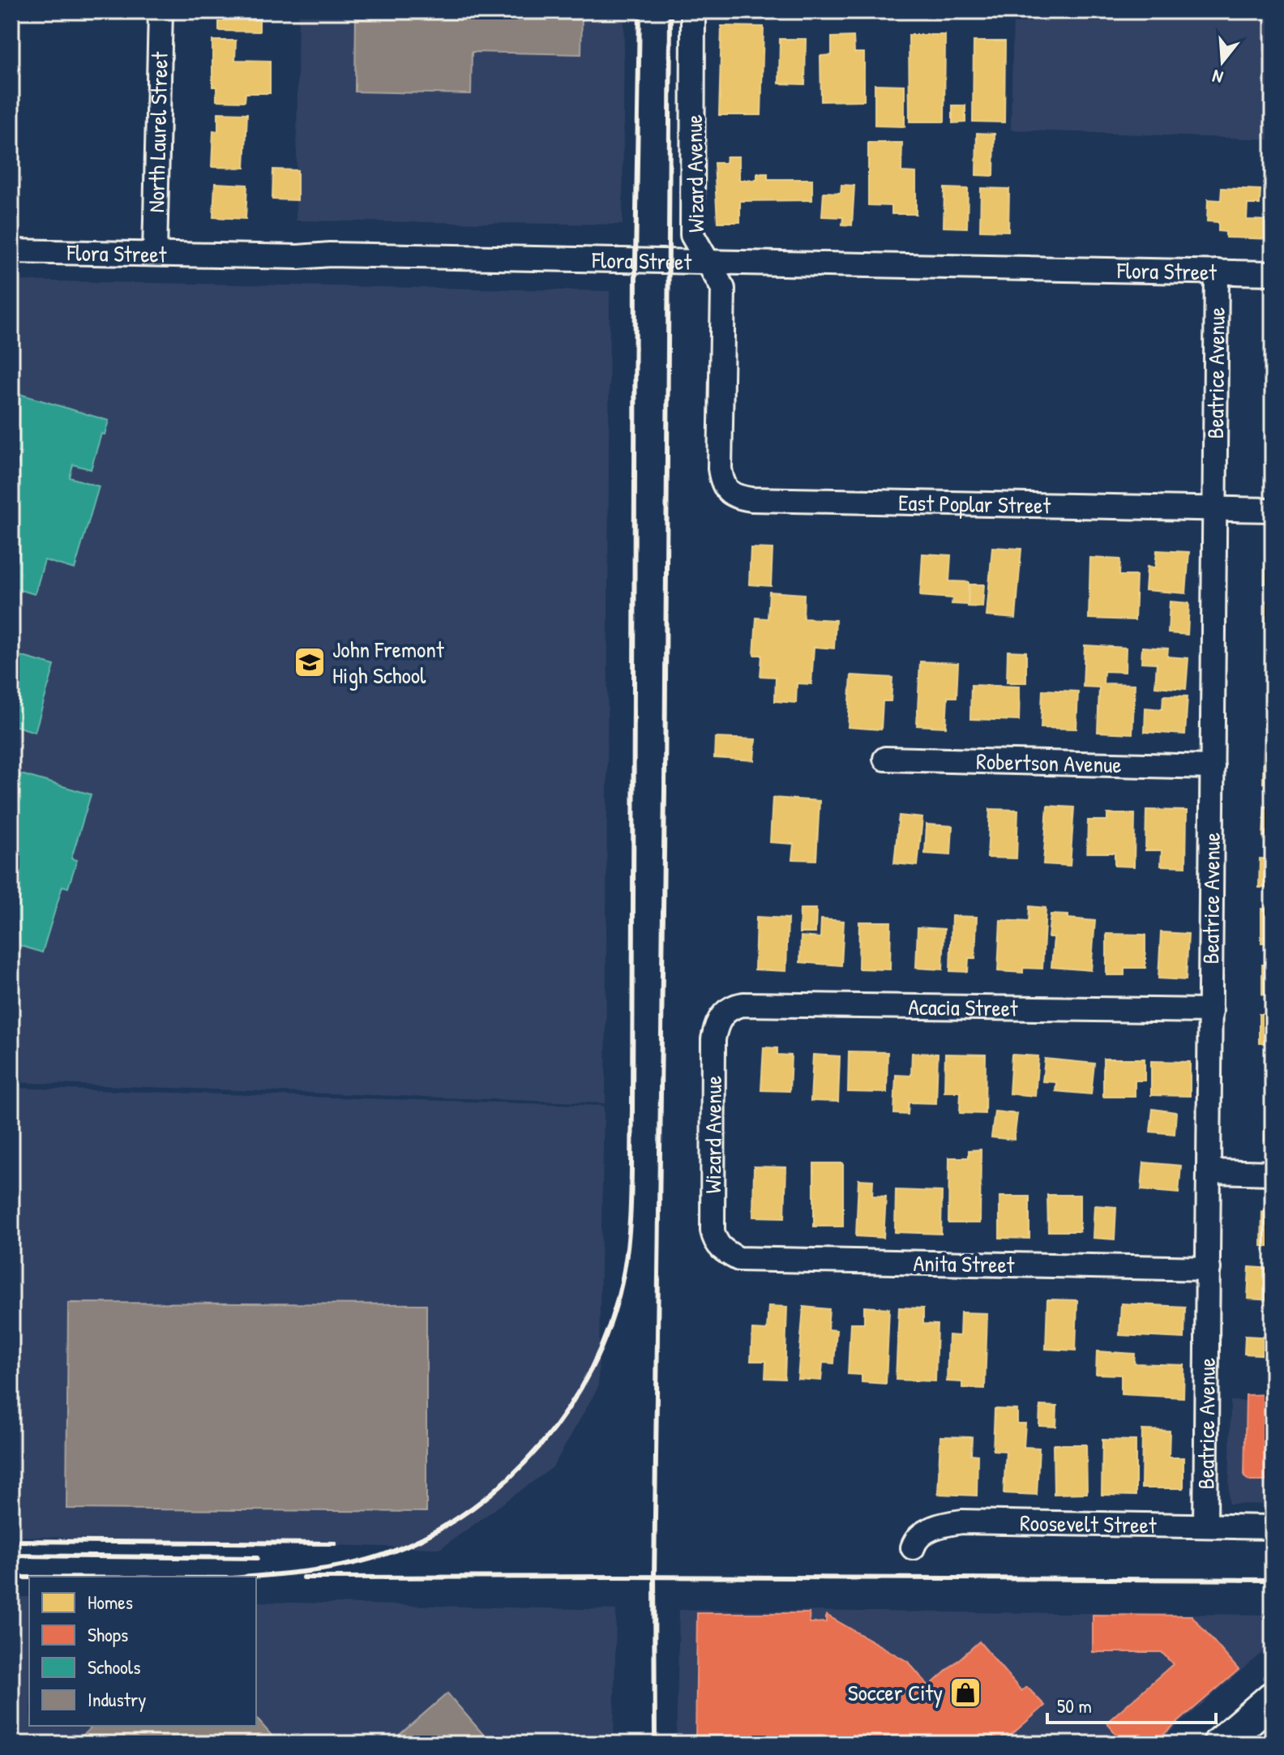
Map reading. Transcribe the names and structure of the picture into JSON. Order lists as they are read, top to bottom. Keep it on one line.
{"streets":{"street":["North Laurel Street","Wizard Avenue","Flora Street","Beatrice Avenue","East Poplar Street","Robertson Avenue","Acacia Street","Anita Street","Roosevelt Street"]},"crossings":[["North Laurel Street","Flora Street"],["Wizard Avenue","Flora Street"],["Wizard Avenue","East Poplar Street"],["Wizard Avenue","Acacia Street"],["Wizard Avenue","Anita Street"],["Flora Street","Beatrice Avenue"],["Beatrice Avenue","East Poplar Street"],["Beatrice Avenue","Robertson Avenue"],["Beatrice Avenue","Acacia Street"],["Beatrice Avenue","Anita Street"],["Beatrice Avenue","Roosevelt Street"]],"places":{"school or university":["John Fremont High School"],"shop":["Soccer City"]},"legend":["Homes","Shops","Schools","Industry"],"scale_bar":"50 m","north":"bottom"}
